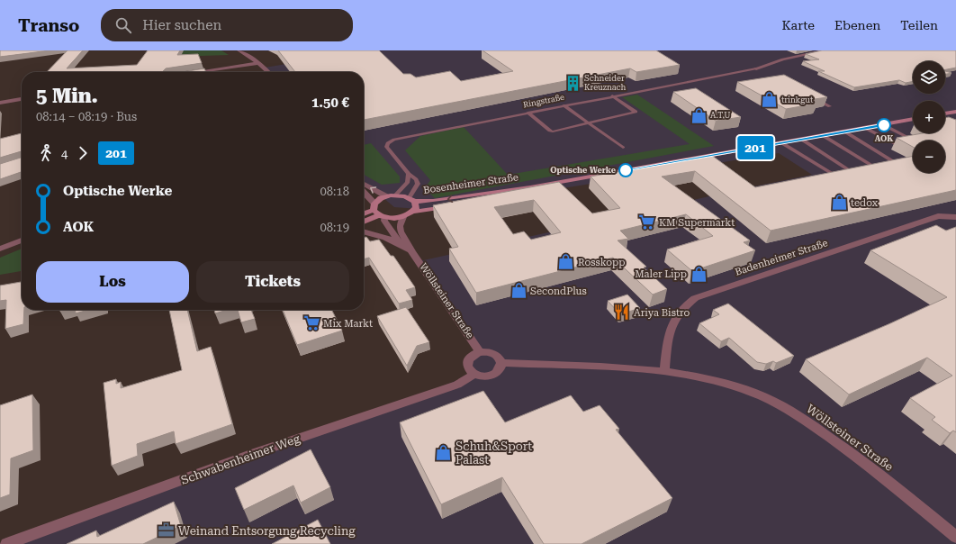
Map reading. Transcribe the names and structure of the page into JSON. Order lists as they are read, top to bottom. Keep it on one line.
{"streets":{"street":["Ringstraße","Bosenheimer Straße","Badenheimer Straße","Wöllsteiner Straße","Schwabenheimer Weg"]},"crossings":[["Ringstraße","Bosenheimer Straße"],["Bosenheimer Straße","Wöllsteiner Straße"],["Badenheimer Straße","Wöllsteiner Straße"],["Wöllsteiner Straße","Schwabenheimer Weg"]],"places":{"building":["Schneider Kreuznach"],"shop":["trinkgut","A.T.U","tedox","Rosskopp","Maler Lipp","SecondPlus","Schuh&Sport Palast"],"other":["AOK","Optische Werke"],"supermarket":["KM Supermarkt","Mix Markt"],"restaurant":["Ariya Bistro"],"office":["Weinand Entsorgung Recycling"]},"lines":["bus line 201"],"page":{"header":"Transo","search":"Hier suchen","nav":["Karte","Ebenen","Teilen"],"on_map":"201","map_buttons":["+","−"],"heading":["5 Min.","08:14 – 08:19 · Bus","1.50 €"],"legs":["4","201"],"list":[{"name":"Optische Werke","value":"08:18"},{"name":"AOK","value":"08:19"}],"buttons":["Los","Tickets"]}}
